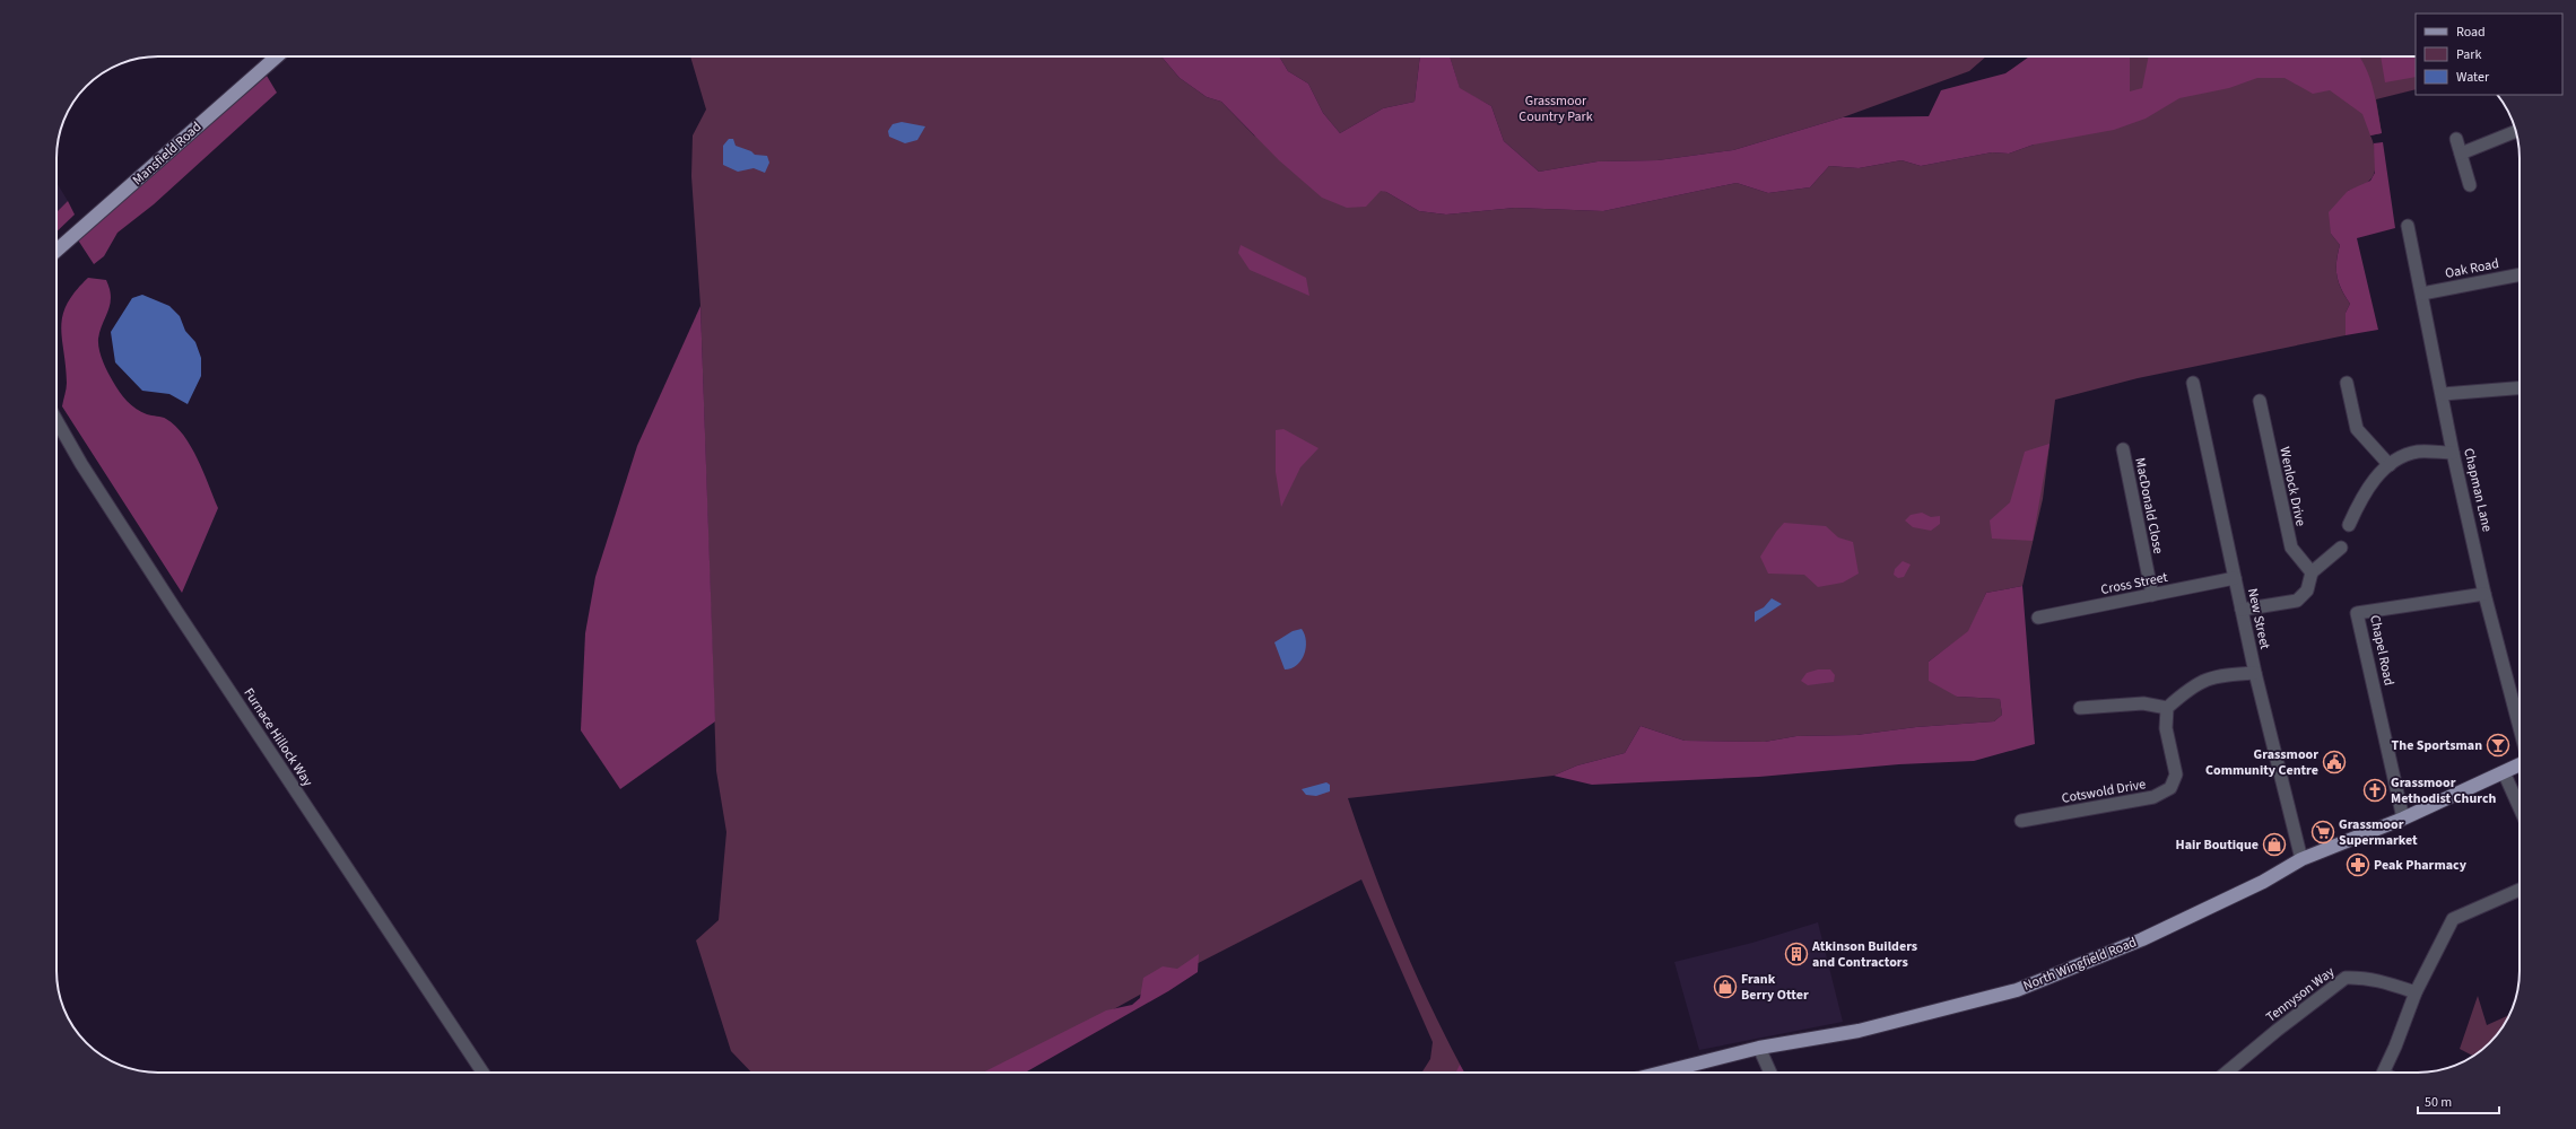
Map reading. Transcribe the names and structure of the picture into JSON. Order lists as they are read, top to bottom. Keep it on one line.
{"streets":{"main road":["Mansfield Road","North Wingfield Road"],"street":["Oak Road","Wenlock Drive","Chapman Lane","MacDonald Close","Cross Street","New Street","Chapel Road","Furnace Hillock Way","Cotswold Drive","Tennyson Way"]},"crossings":[["Oak Road","Chapman Lane"],["Chapman Lane","Chapel Road"],["MacDonald Close","Cross Street"],["Cross Street","New Street"],["New Street","North Wingfield Road"],["Chapel Road","North Wingfield Road"]],"parks":["Grassmoor Country Park"],"places":{"bar":["The Sportsman"],"public building":["Grassmoor Community Centre"],"church":["Grassmoor Methodist Church"],"supermarket":["Grassmoor Supermarket"],"shop":["Hair Boutique","Frank Berry Otter"],"pharmacy":["Peak Pharmacy"],"building":["Atkinson Builders and Contractors"]},"legend":["Road","Park","Water"],"scale_bar":"50 m"}
